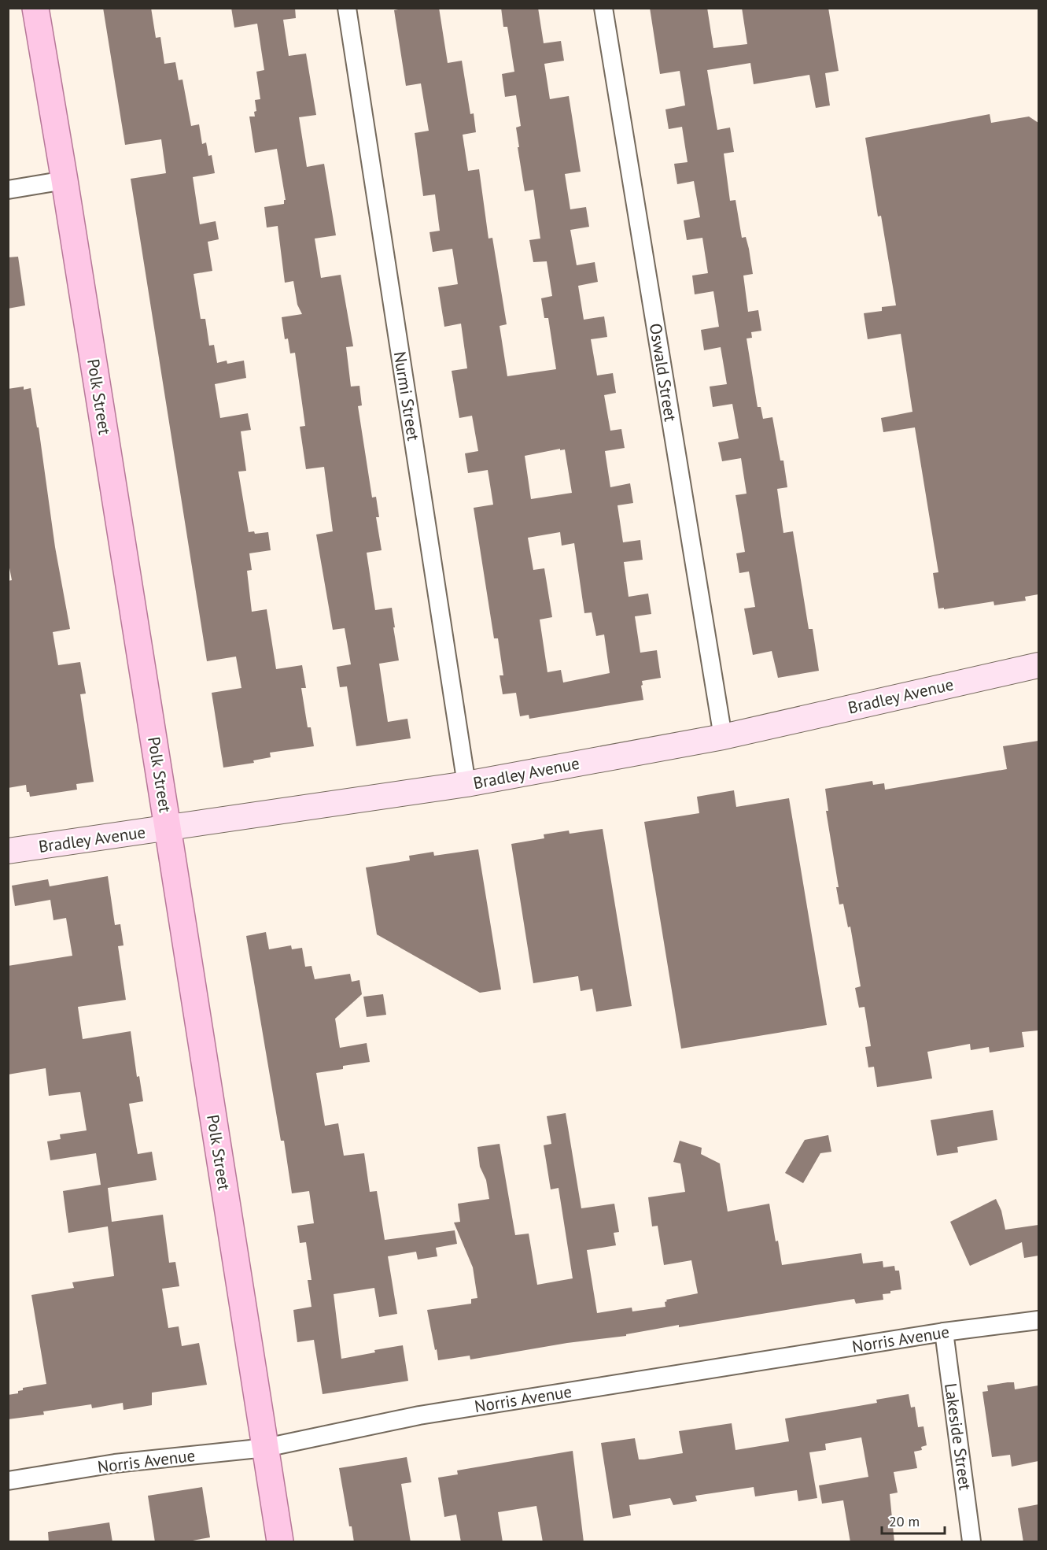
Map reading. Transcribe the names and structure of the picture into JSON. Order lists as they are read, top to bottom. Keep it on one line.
{"streets":{"main road":["Polk Street"],"street":["Oswald Street","Nurmi Street","Bradley Avenue","Norris Avenue","Lakeside Street"]},"crossings":[["Oswald Street","Bradley Avenue"],["Nurmi Street","Bradley Avenue"],["Polk Street","Bradley Avenue"],["Polk Street","Norris Avenue"],["Norris Avenue","Lakeside Street"]],"scale_bar":"20 m"}
